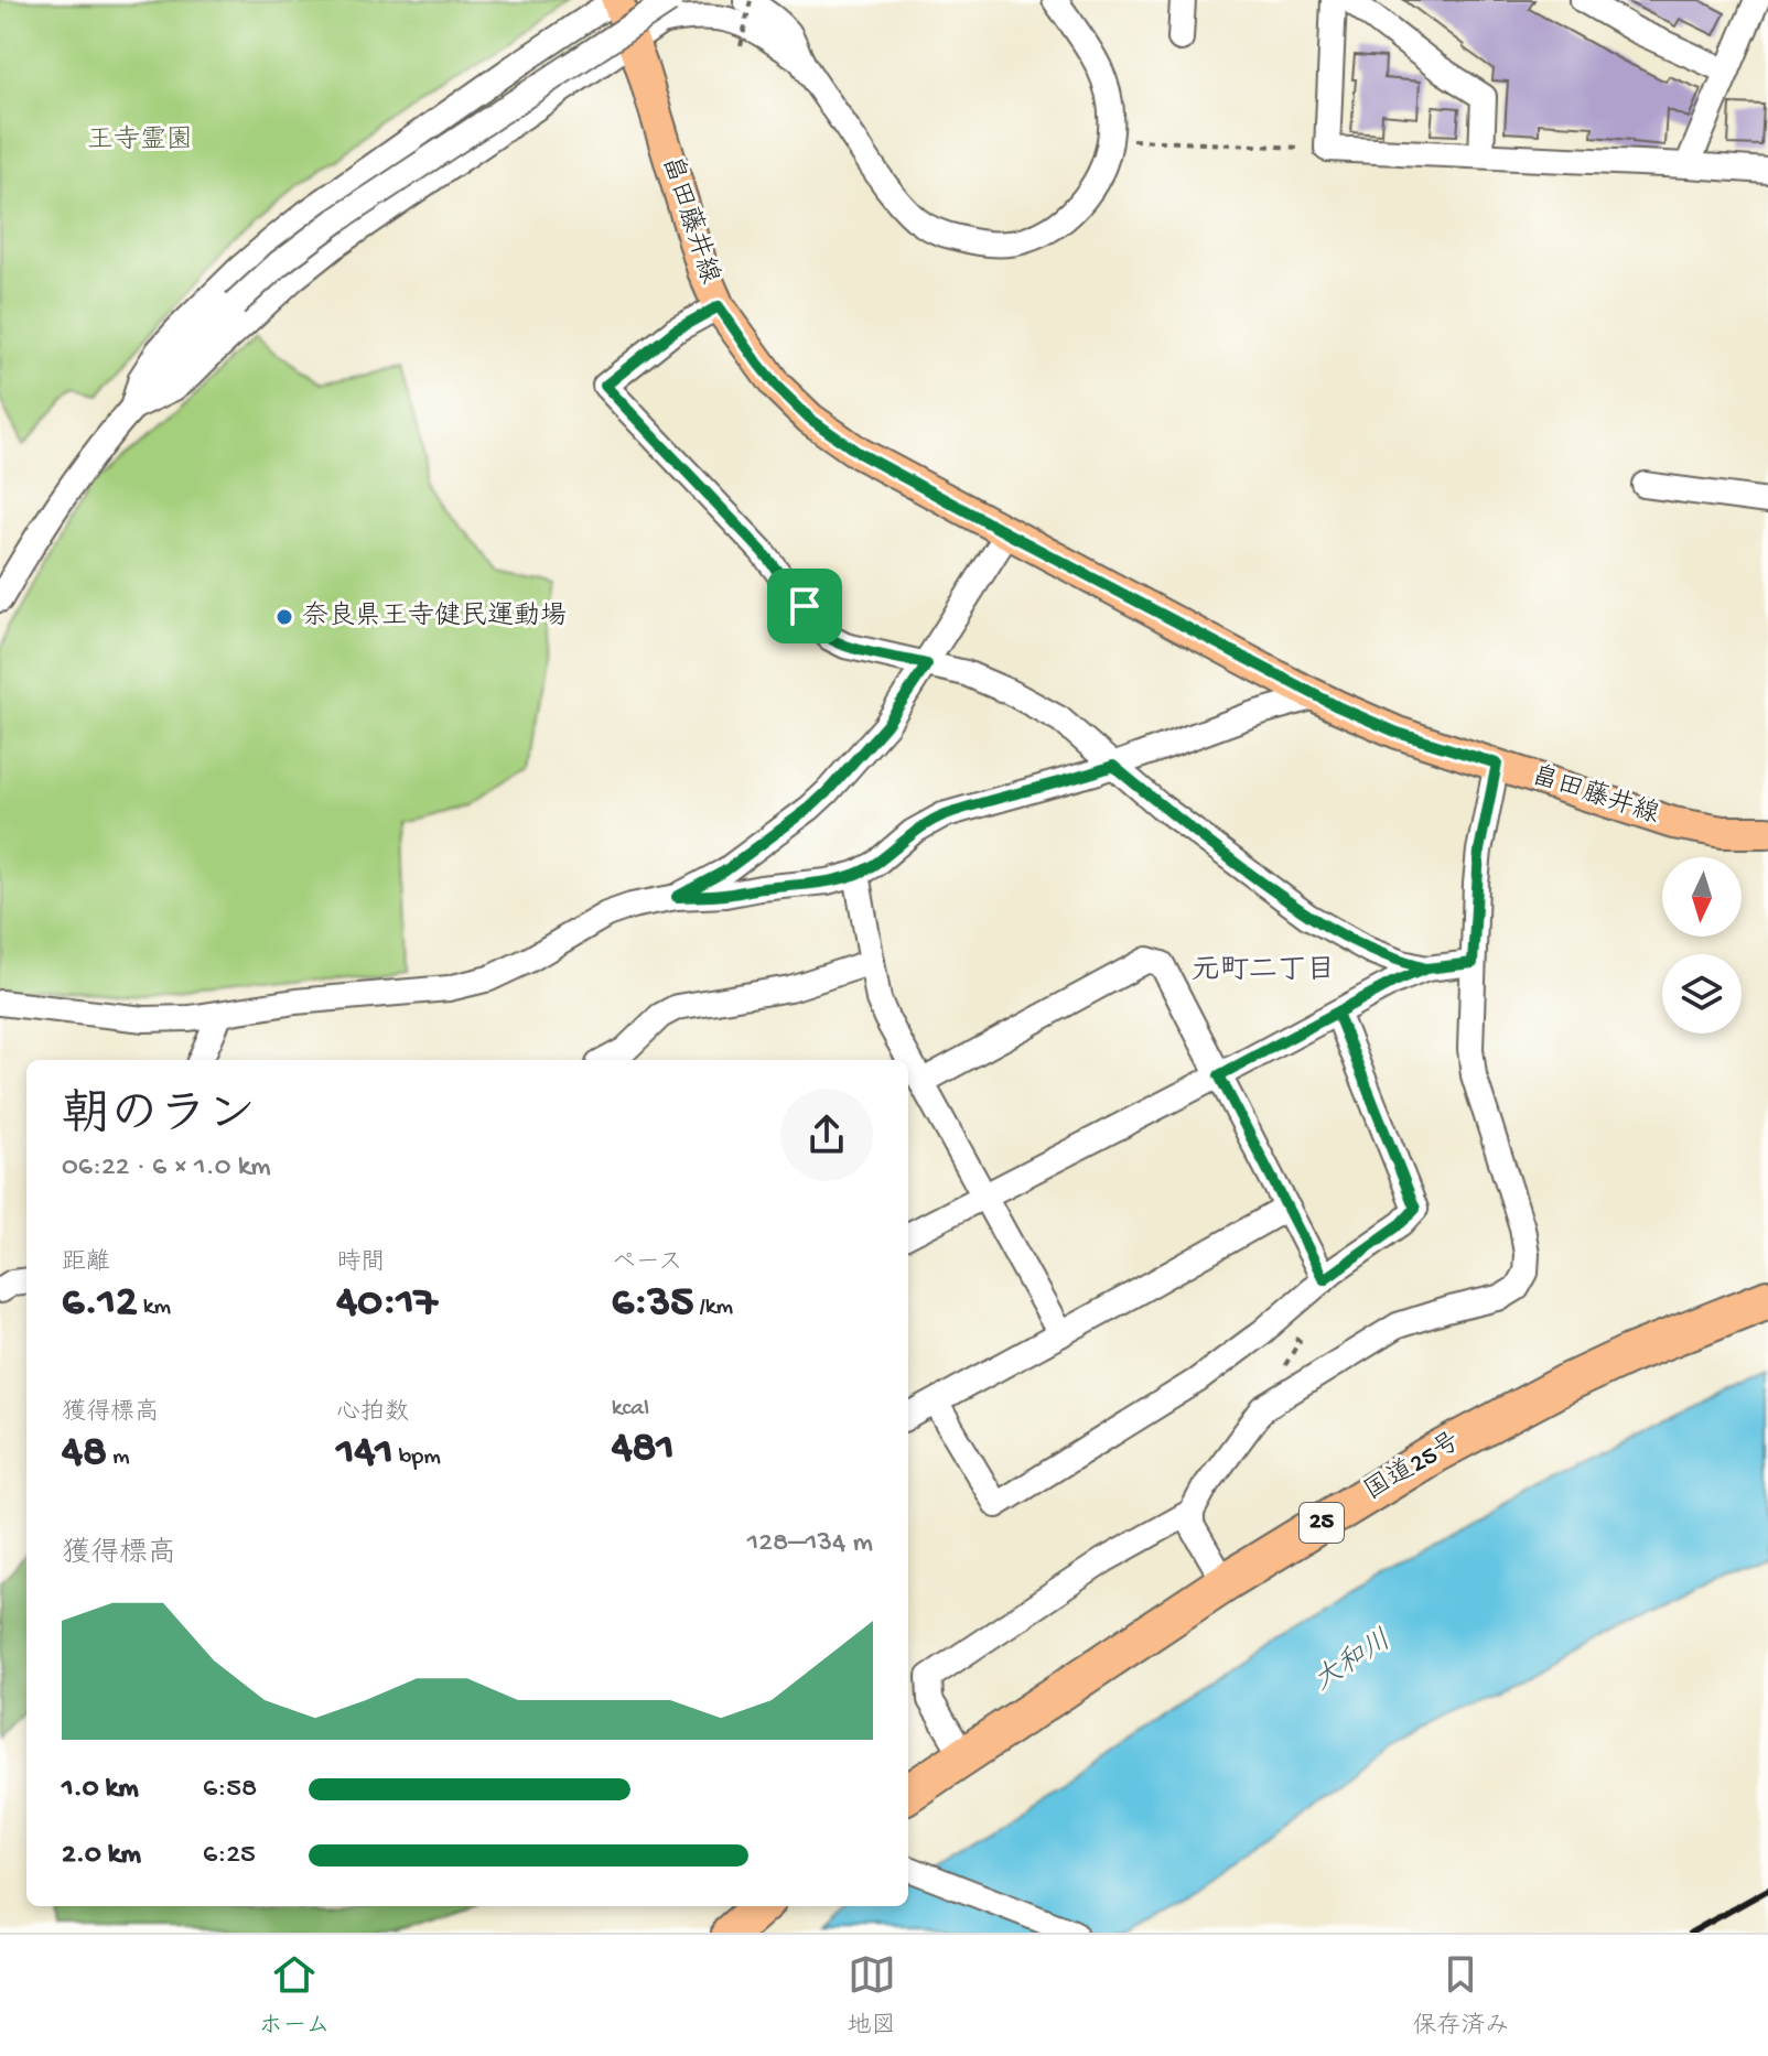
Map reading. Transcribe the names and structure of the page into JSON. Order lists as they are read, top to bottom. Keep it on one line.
{"streets":{"highway":["国道25号","25"],"main road":["畠田藤井線"]},"districts":["元町二丁目"],"water":["大和川"],"parks":["王寺霊園"],"places":["奈良県王寺健民運動場"],"north":"bottom","page":{"heading":["朝のラン","06:22 · 6 × 1.0 km"],"stats":[["距離","6.12 km"],["時間","40:17"],["ペース","6:35 /km"],["獲得標高","48 m"],["心拍数","141 bpm"],["kcal","481"]],"chart":["獲得標高","128–134 m"],"list":[{"name":"1.0 km","note":"6:58"},{"name":"2.0 km","note":"6:25"}],"tabs":["ホーム","地図","保存済み"]}}
